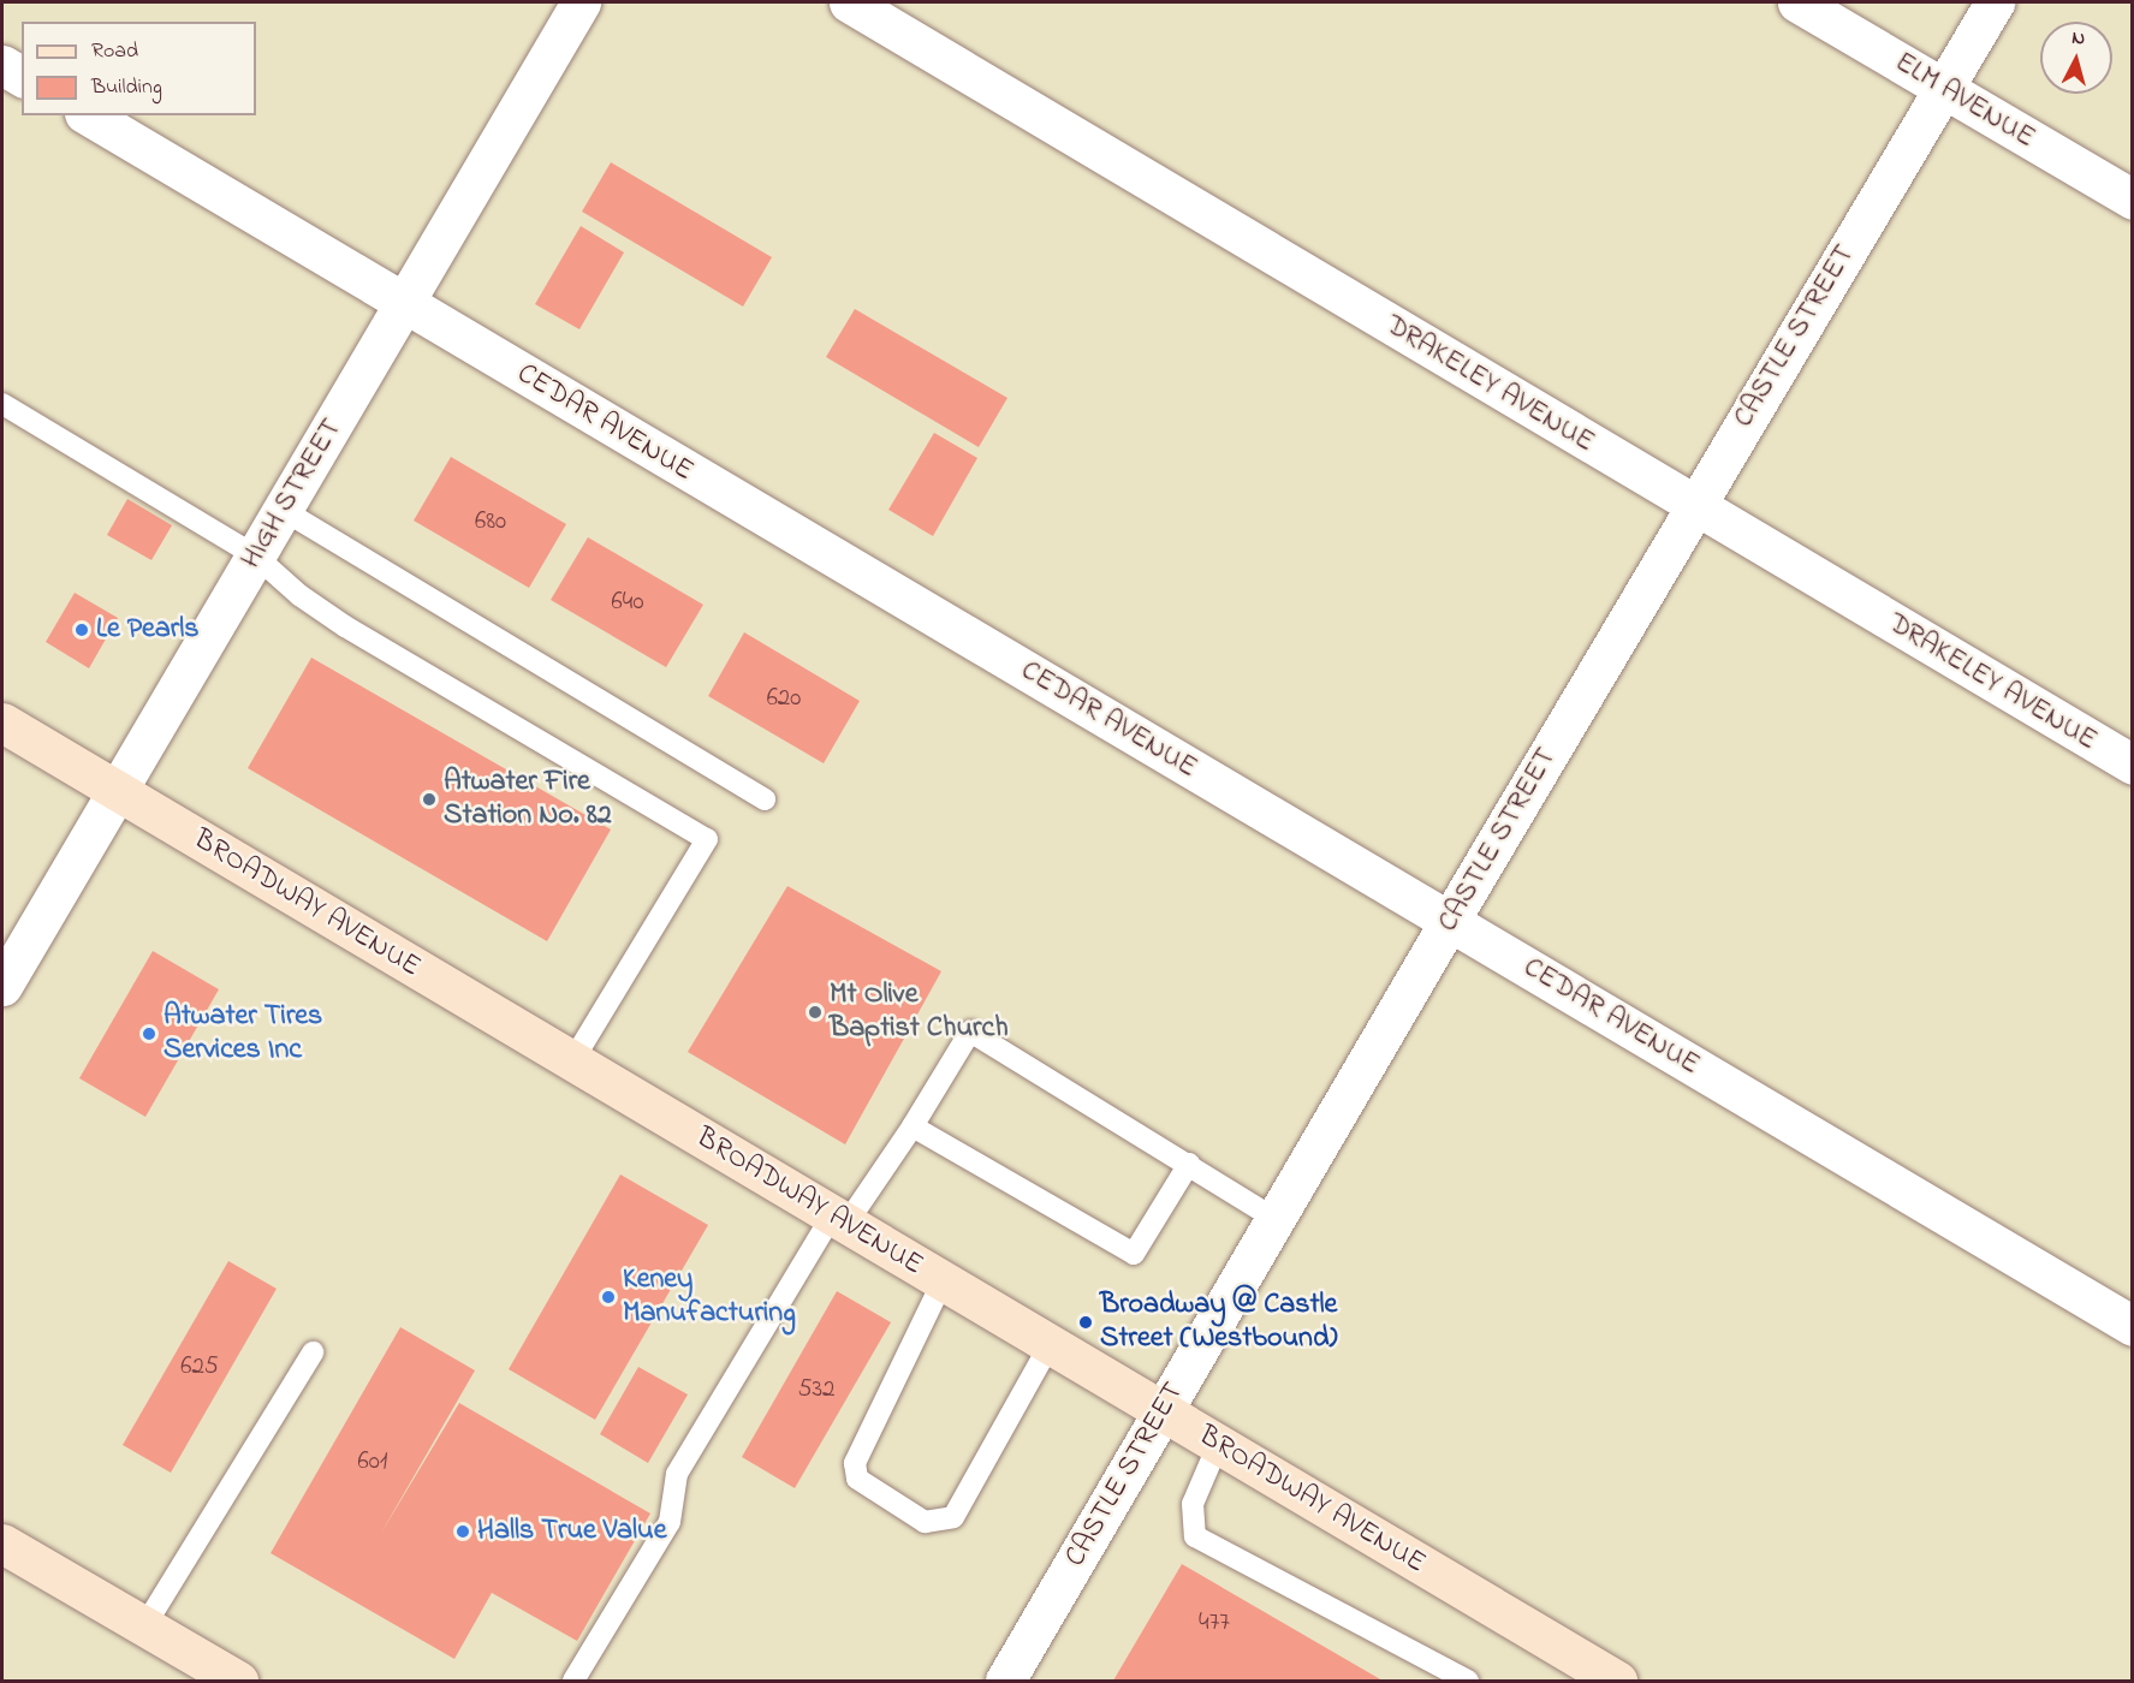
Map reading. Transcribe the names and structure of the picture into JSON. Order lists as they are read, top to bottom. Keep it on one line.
{"streets":{"street":["ELM AVENUE","CASTLE STREET","DRAKELEY AVENUE","CEDAR AVENUE","HIGH STREET","BROADWAY AVENUE"]},"crossings":[["ELM AVENUE","CASTLE STREET"],["CASTLE STREET","DRAKELEY AVENUE"],["CASTLE STREET","CEDAR AVENUE"],["CASTLE STREET","BROADWAY AVENUE"],["CEDAR AVENUE","HIGH STREET"],["HIGH STREET","BROADWAY AVENUE"]],"places":["Le Pearls","Atwater Fire Station No. 82","Mt Olive Baptist Church","Atwater Tires Services Inc","Keney Manufacturing","Broadway @ Castle Street (Westbound)","Halls True Value"],"house_numbers":["680","640","620","625","532","601","477"],"legend":["Road","Building"],"north":"top"}
